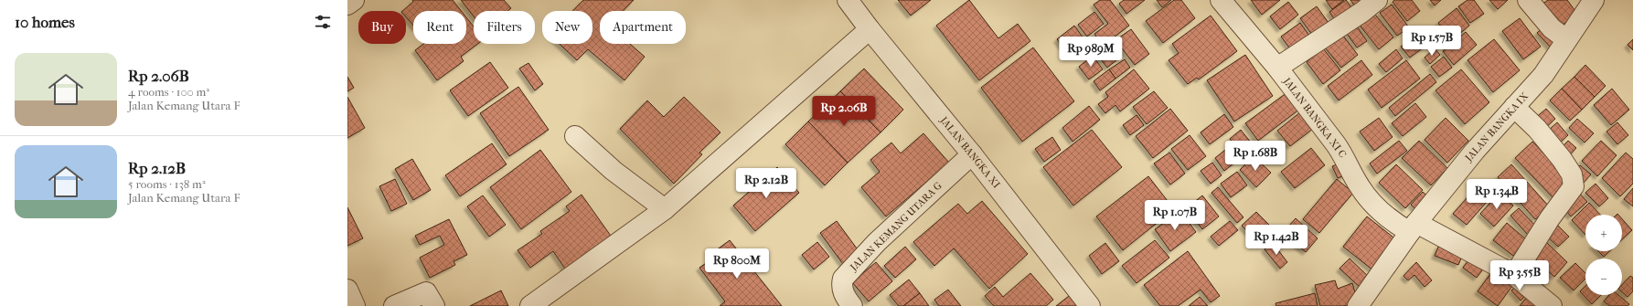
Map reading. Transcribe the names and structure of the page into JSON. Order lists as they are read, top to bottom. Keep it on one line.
{"streets":{"street":["JALAN BANGKA XI C","JALAN BANGKA IX","JALAN BANGKA XI","JALAN KEMANG UTARA G"]},"crossings":[["JALAN BANGKA XI C","JALAN BANGKA IX"],["JALAN BANGKA XI","JALAN KEMANG UTARA G"]],"page":{"heading":"10 homes","chip":["Buy","Rent","Filters","New","Apartment"],"price":["Rp 1.57B","Rp 989M","Rp 2.06B","Rp 1.68B","Rp 2.12B","Rp 1.34B","Rp 1.07B","Rp 1.42B","Rp 800M","Rp 3.55B"],"list":[{"name":"Rp 2.06B","note":"4 rooms · 100 m² · Jalan Kemang Utara F"},{"name":"Rp 2.12B","note":"5 rooms · 138 m² · Jalan Kemang Utara F"}],"map_buttons":["+","−"]}}
